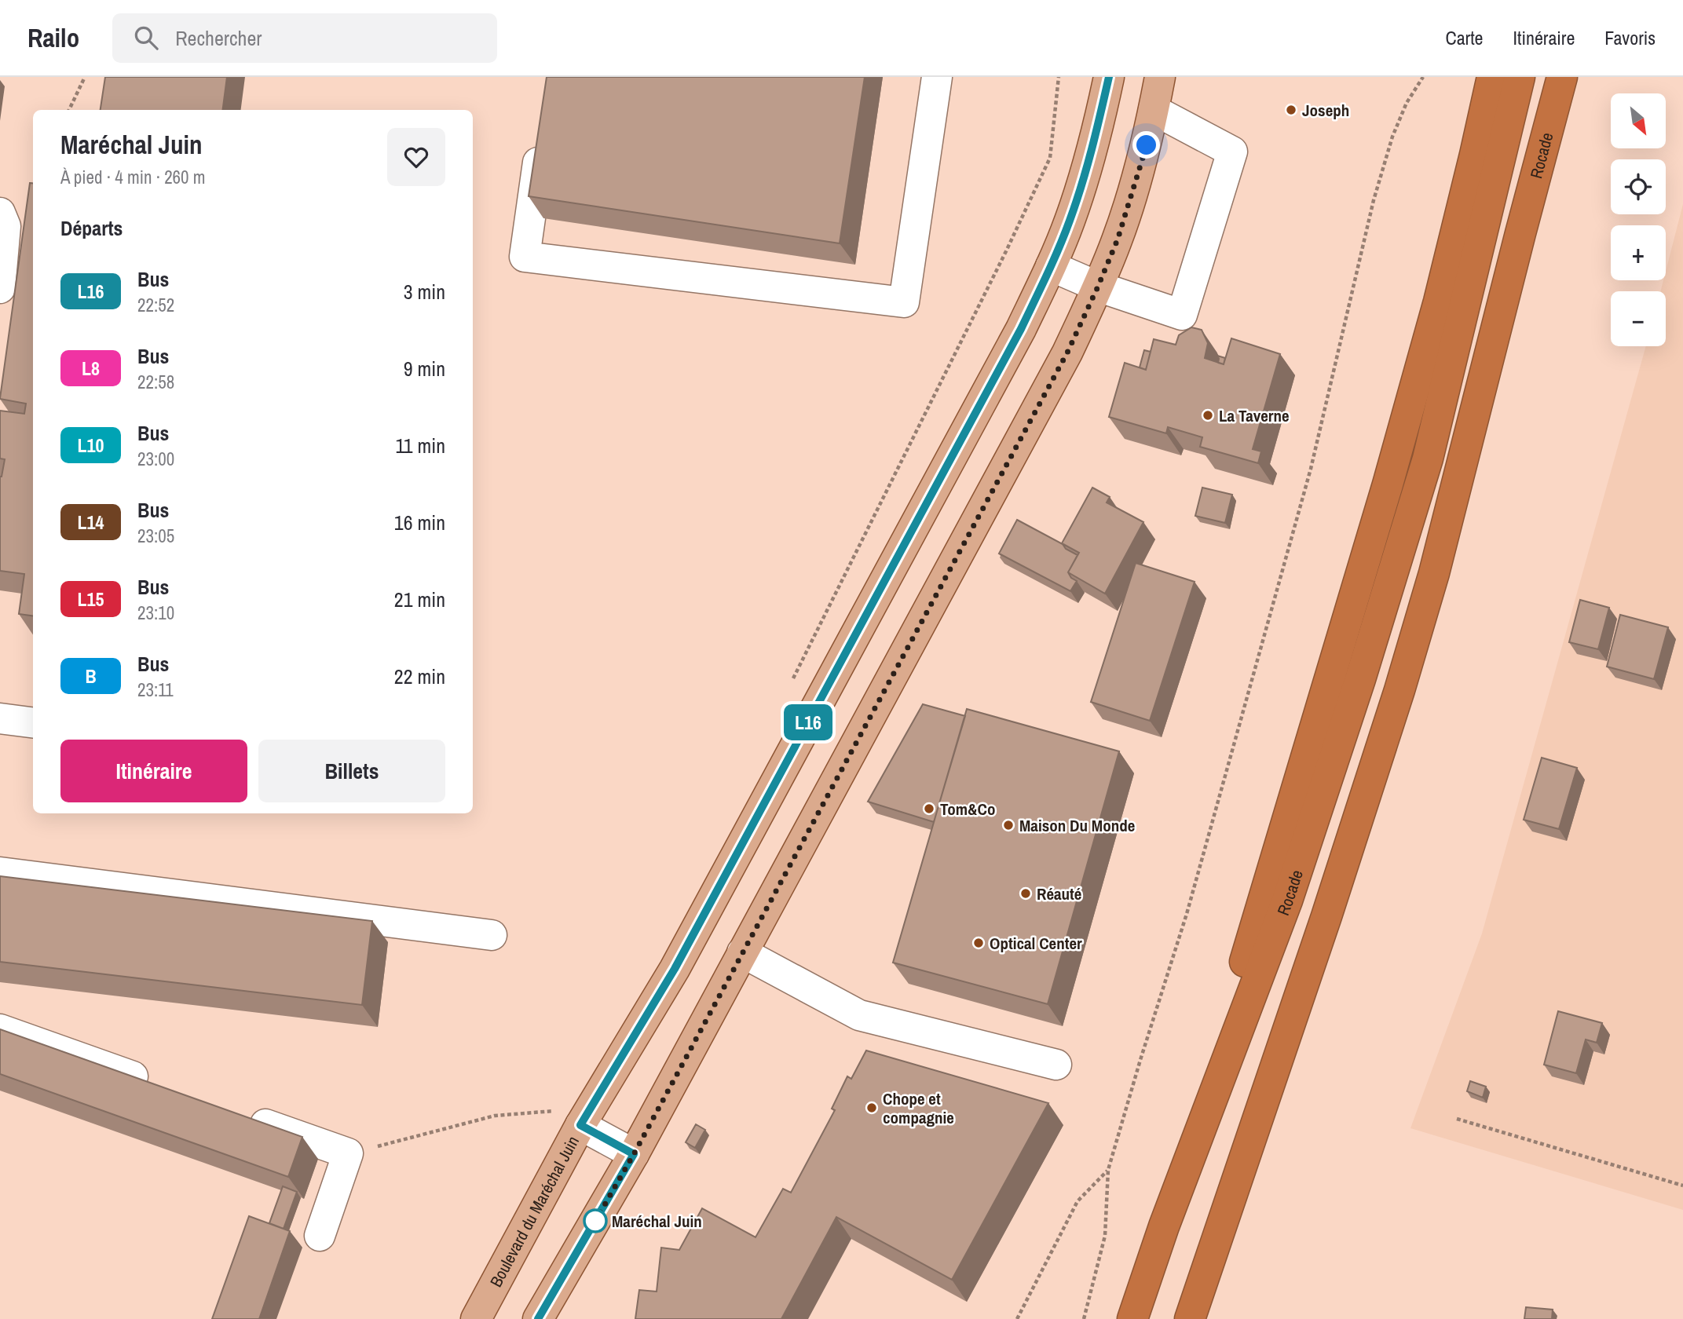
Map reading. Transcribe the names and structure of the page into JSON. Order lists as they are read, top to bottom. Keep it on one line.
{"streets":{"highway":["Rocade"],"main road":["Boulevard du Maréchal Juin"]},"places":["Joseph","La Taverne","Tom&Co","Maison Du Monde","Réauté","Optical Center","Chope et compagnie","Maréchal Juin"],"lines":["bus line L16"],"north":"bottom right","page":{"header":"Railo","search":"Rechercher","nav":["Carte","Itinéraire","Favoris"],"on_map":"L16","map_buttons":["+","−"],"heading":[["Maréchal Juin","À pied · 4 min · 260 m"],"Départs"],"list":[{"mark":"L16","name":"Bus","note":"22:52","value":"3 min"},{"mark":"L8","name":"Bus","note":"22:58","value":"9 min"},{"mark":"L10","name":"Bus","note":"23:00","value":"11 min"},{"mark":"L14","name":"Bus","note":"23:05","value":"16 min"},{"mark":"L15","name":"Bus","note":"23:10","value":"21 min"},{"mark":"B","name":"Bus","note":"23:11","value":"22 min"}],"buttons":["Itinéraire","Billets"]}}
